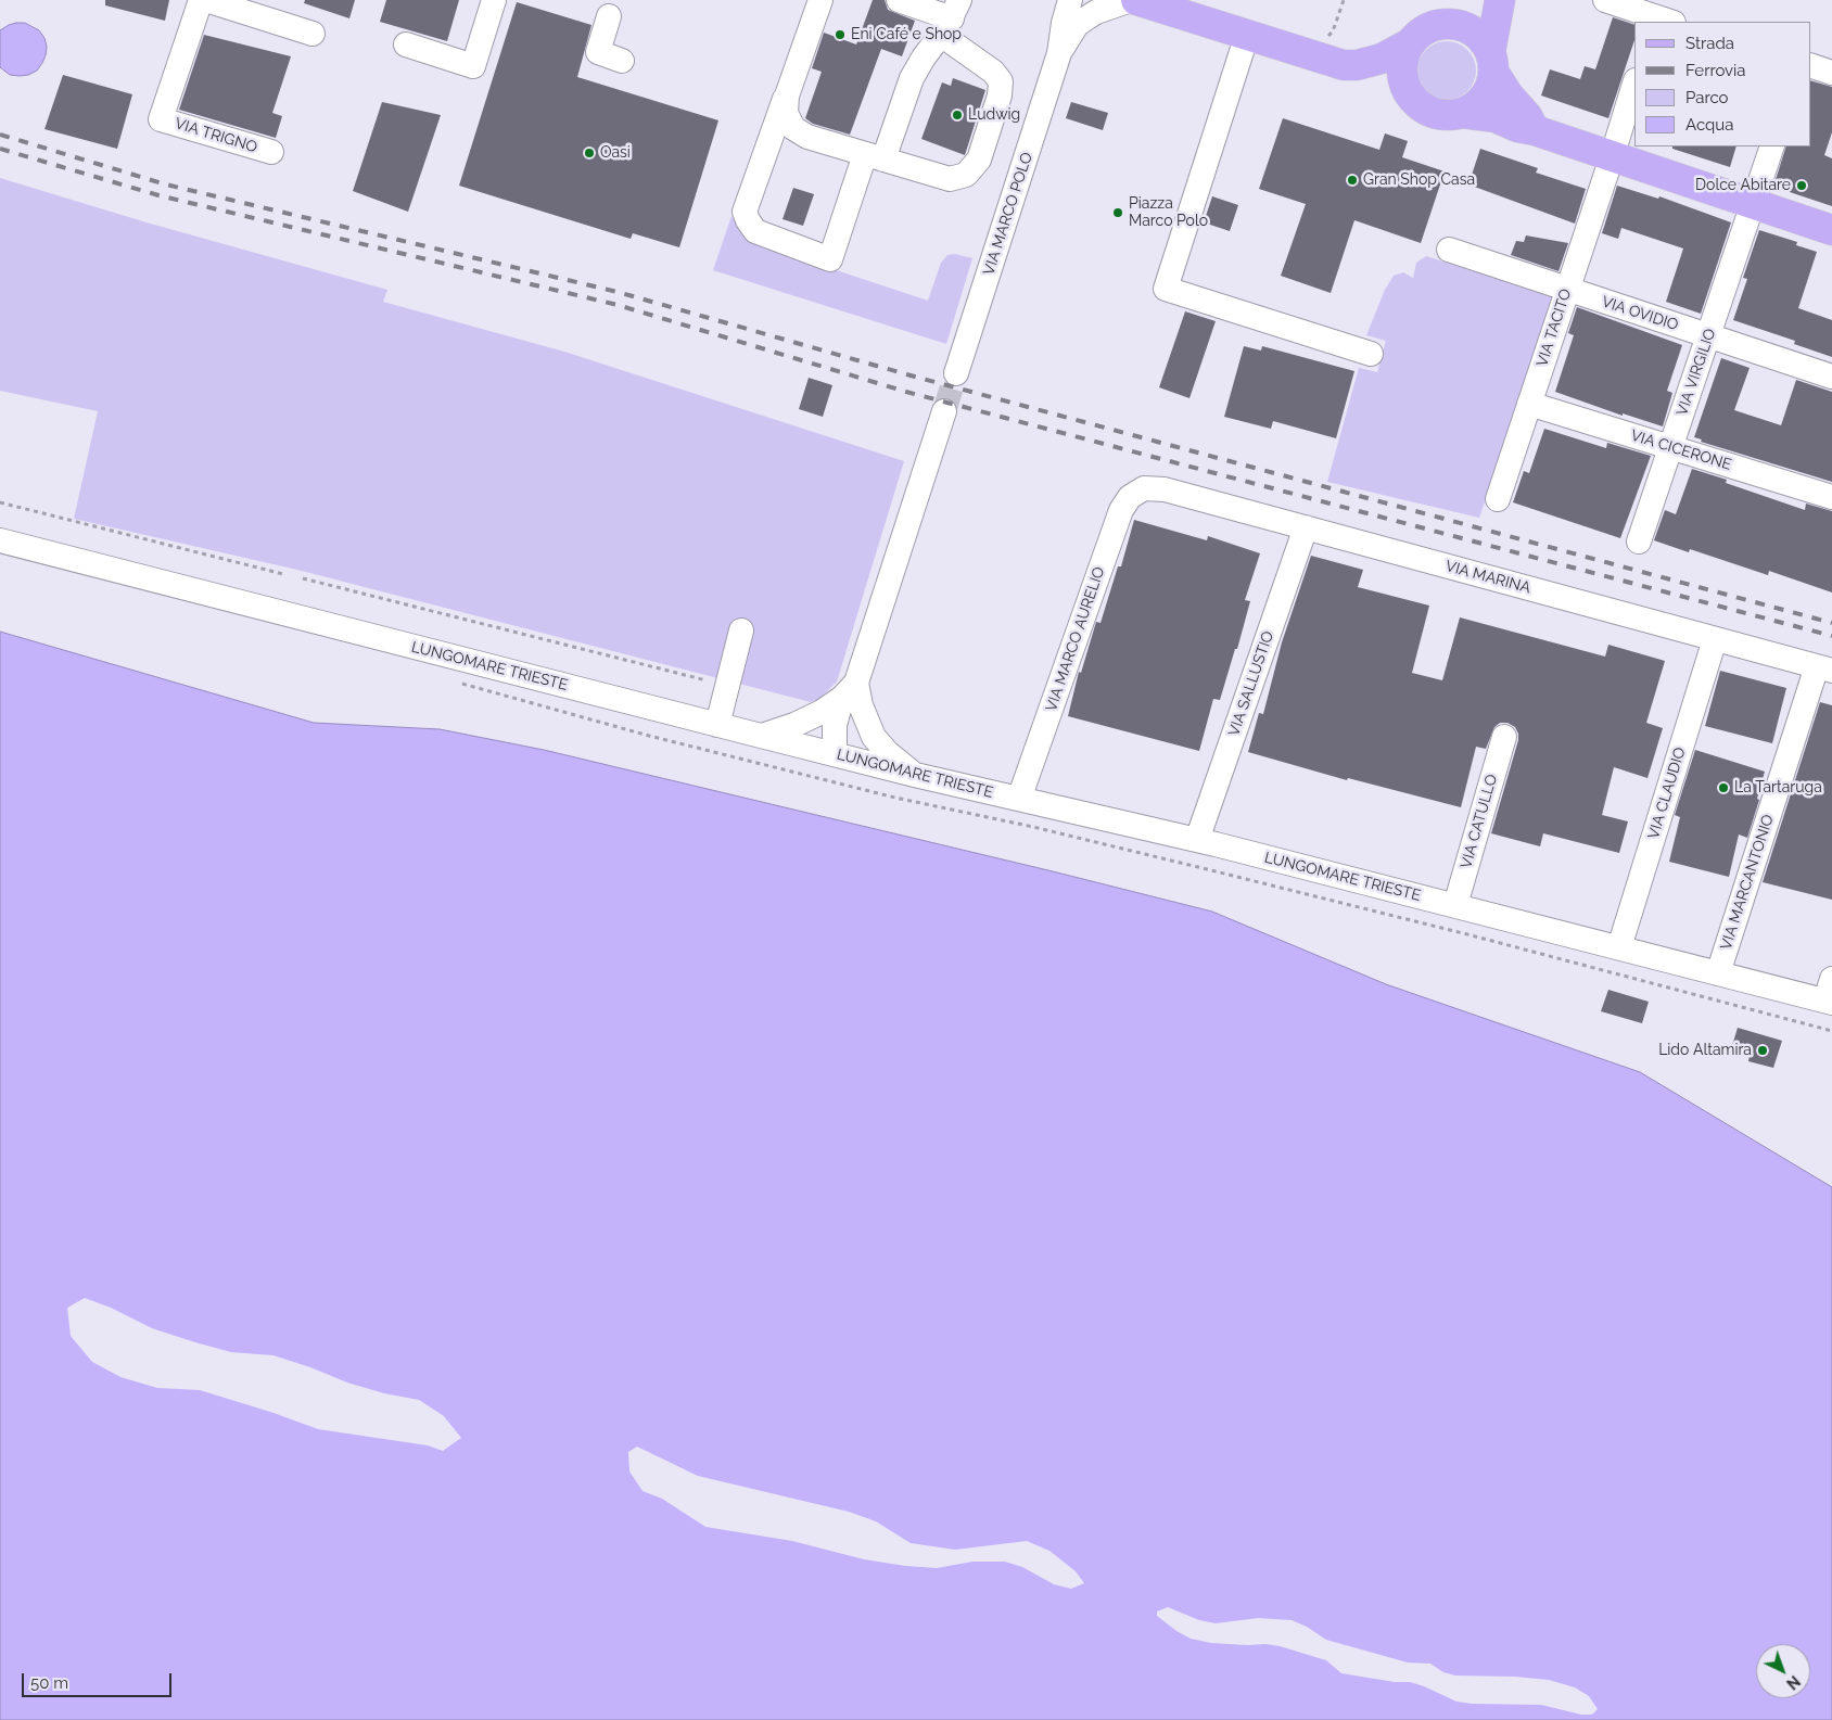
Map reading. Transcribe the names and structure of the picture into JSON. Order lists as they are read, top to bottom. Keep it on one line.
{"streets":{"street":["VIA TRIGNO","VIA MARCO POLO","VIA OVIDIO","VIA TACITO","VIA VIRGILIO","VIA CICERONE","VIA MARINA","VIA MARCO AURELIO","LUNGOMARE TRIESTE","VIA SALLUSTIO","VIA CLAUDIO","VIA CATULLO","VIA MARCANTONIO"]},"crossings":[["VIA OVIDIO","VIA TACITO"],["VIA OVIDIO","VIA VIRGILIO"],["VIA TACITO","VIA CICERONE"],["VIA VIRGILIO","VIA CICERONE"],["VIA MARINA","VIA MARCO AURELIO"],["VIA MARINA","VIA SALLUSTIO"],["VIA MARINA","VIA CLAUDIO"],["VIA MARINA","VIA MARCANTONIO"],["VIA MARCO AURELIO","LUNGOMARE TRIESTE"],["LUNGOMARE TRIESTE","VIA SALLUSTIO"],["LUNGOMARE TRIESTE","VIA CLAUDIO"],["LUNGOMARE TRIESTE","VIA CATULLO"],["LUNGOMARE TRIESTE","VIA MARCANTONIO"]],"places":["Eni Café e Shop","Ludwig","Oasi","Gran Shop Casa","Dolce Abitare","Piazza Marco Polo","La Tartaruga","Lido Altamira"],"legend":["Strada","Ferrovia","Parco","Acqua"],"scale_bar":"50 m","north":"bottom right"}
